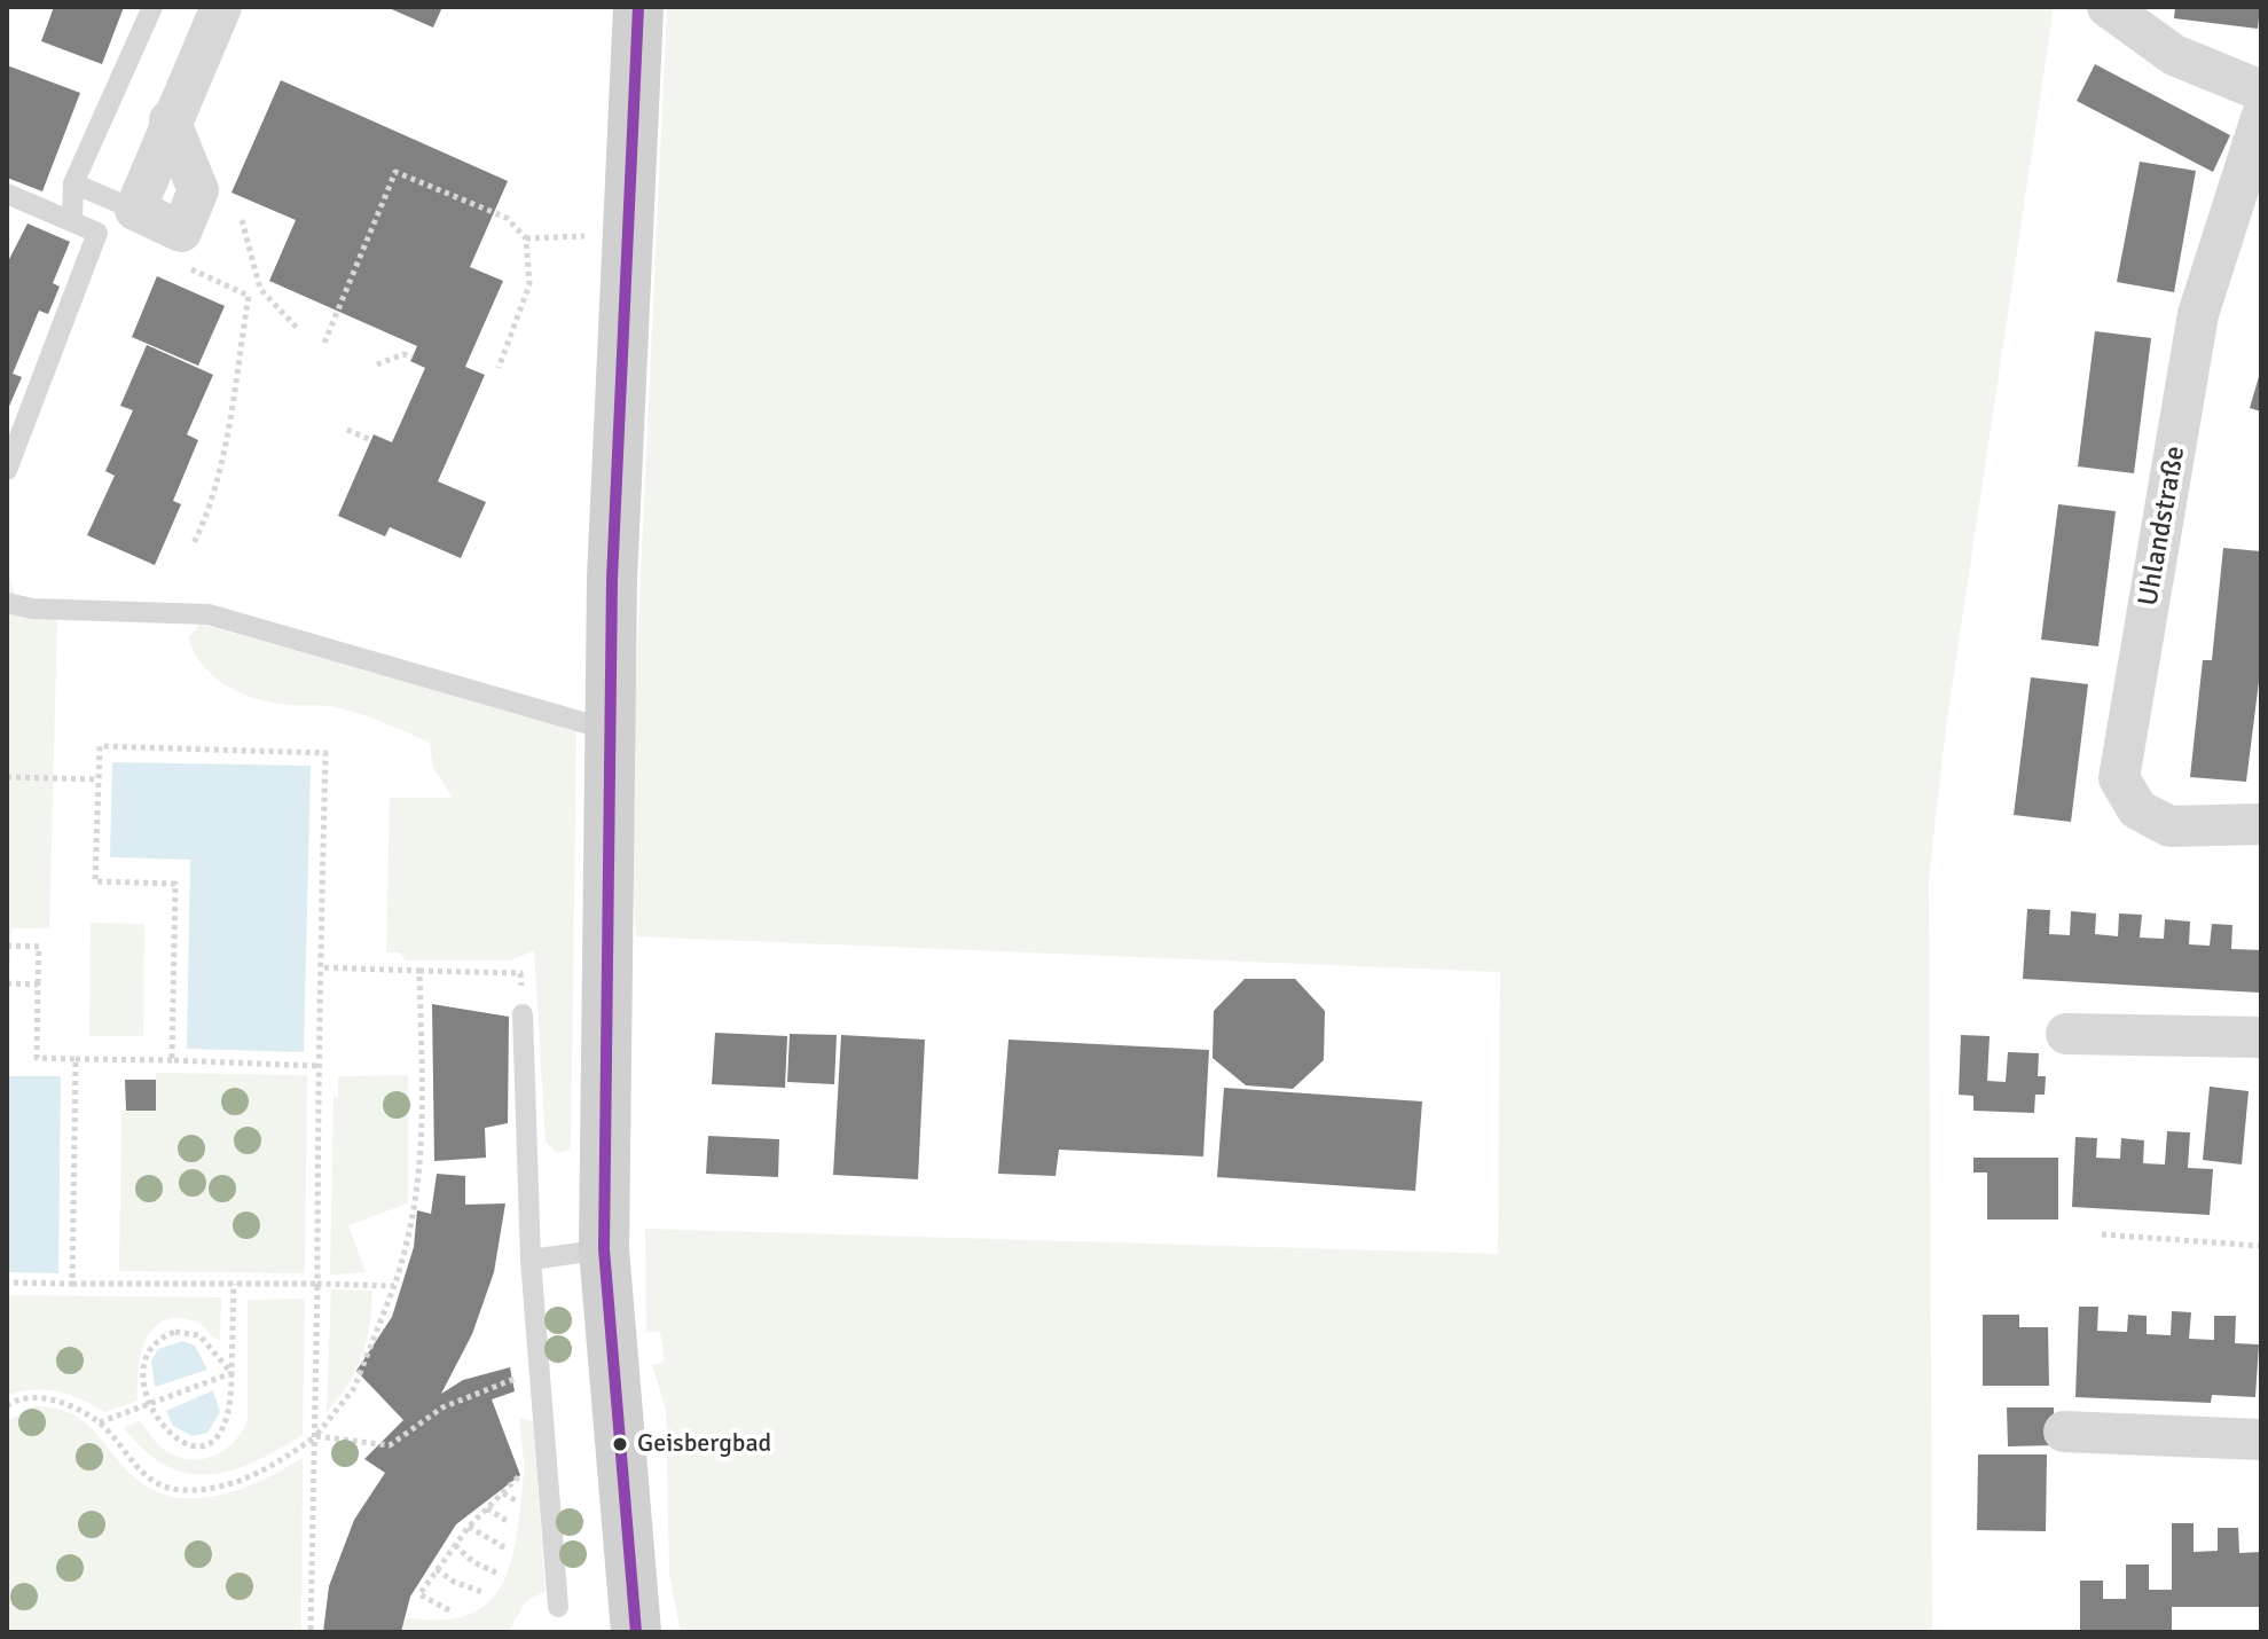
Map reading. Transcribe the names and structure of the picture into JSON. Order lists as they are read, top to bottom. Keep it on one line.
{"streets":{"street":["Uhlandstraße"]},"places":["Geisbergbad"]}
